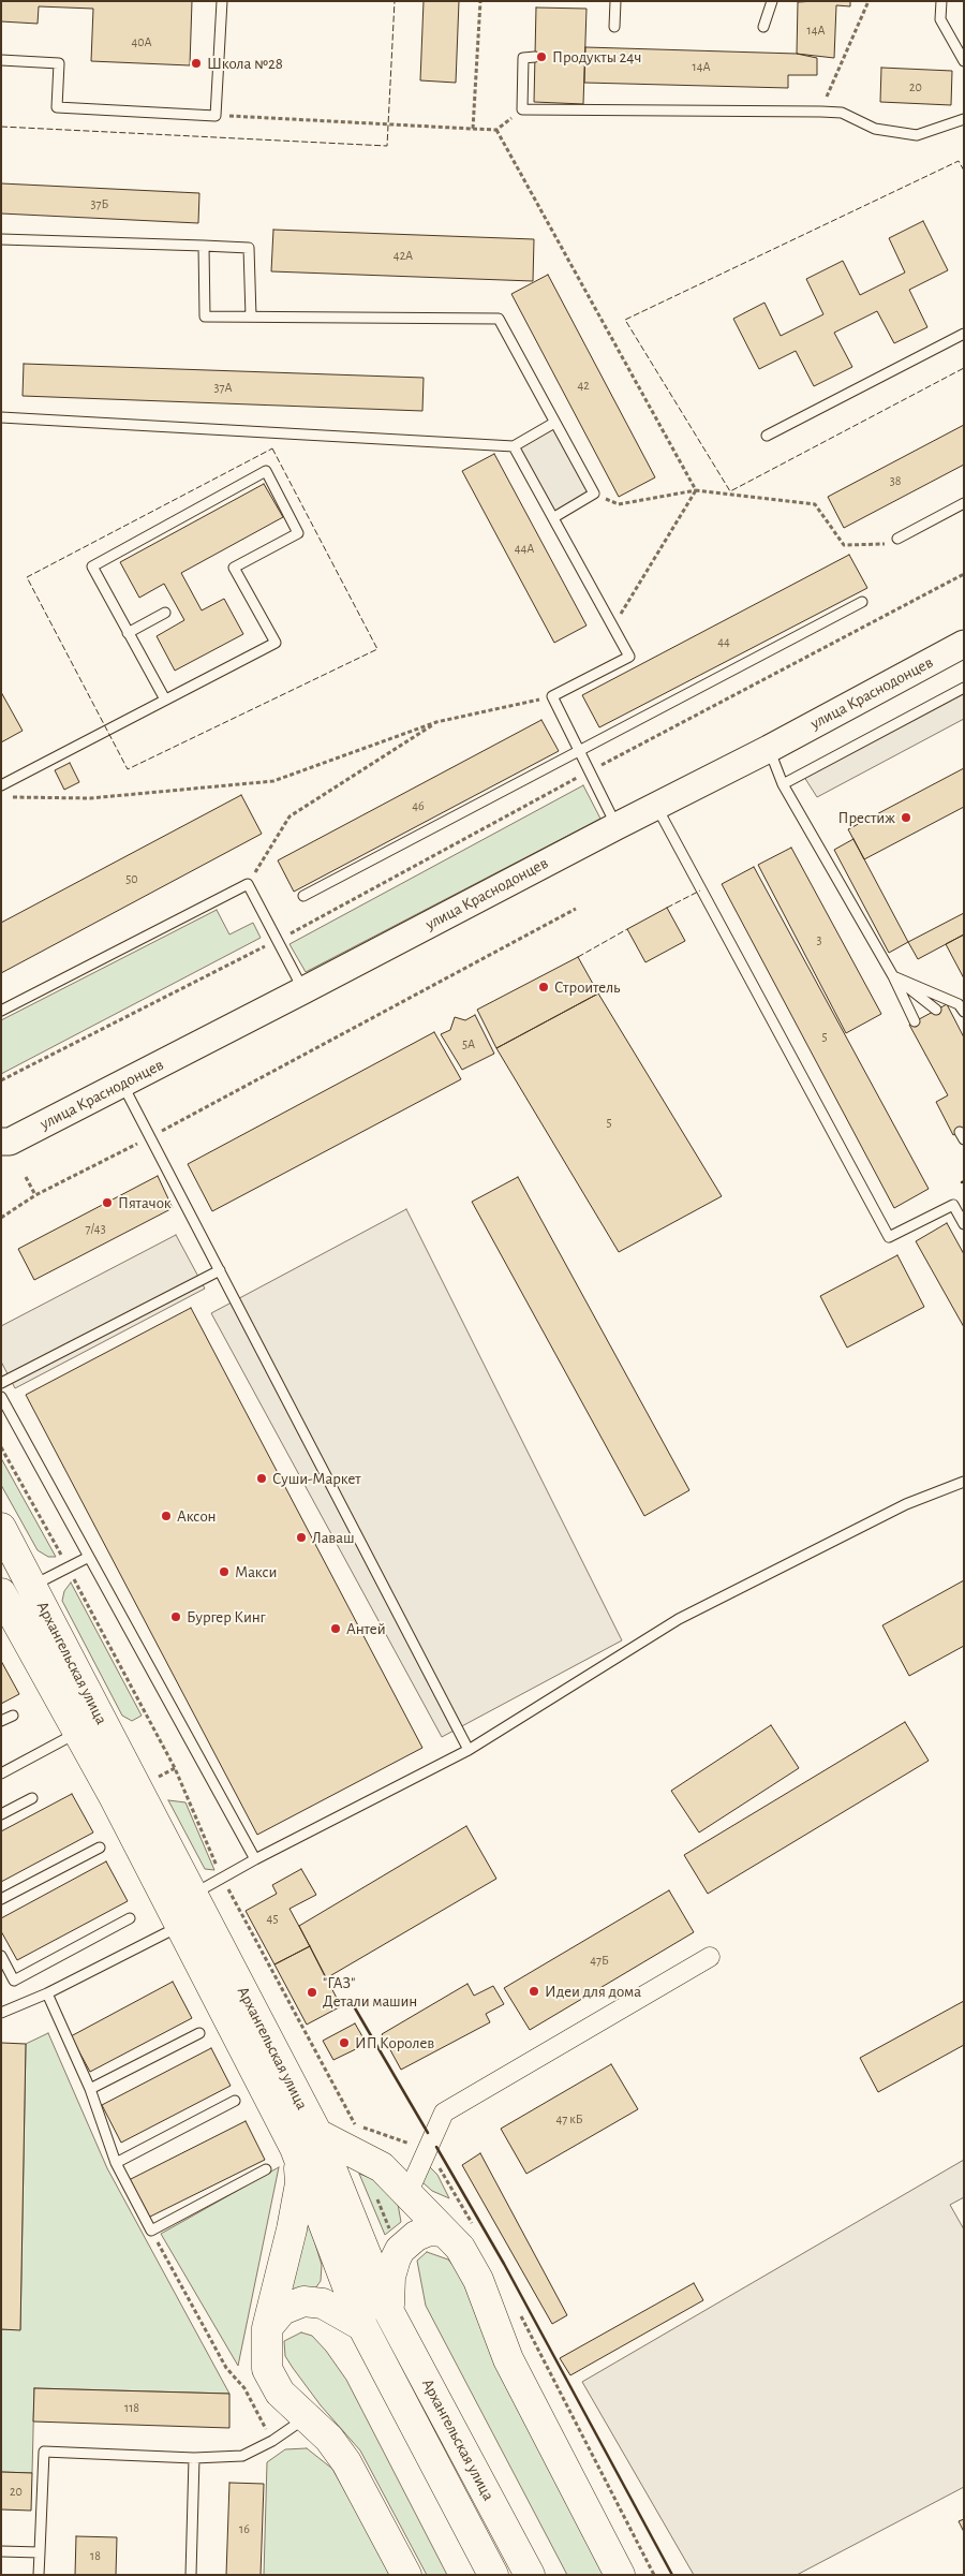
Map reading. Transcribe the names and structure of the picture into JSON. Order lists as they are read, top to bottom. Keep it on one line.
{"streets":{"main road":["улица Краснодонцев","Архангельская улица"]},"places":["Продукты 24ч","Школа №28","Престиж","Строитель","Пятачок","Суши-Маркет","Аксон","Лаваш","Макси","Бургер Кинг","Антей","Идеи для дома","\"ГАЗ\" Детали машин","ИП Королев"],"house_numbers":["14А","40А","14А","20","37Б","42А","42","37А","38","44А","44","46","50","3","5","5А","5","7/43","45","47Б","47 кБ","118","20","16","18"]}
